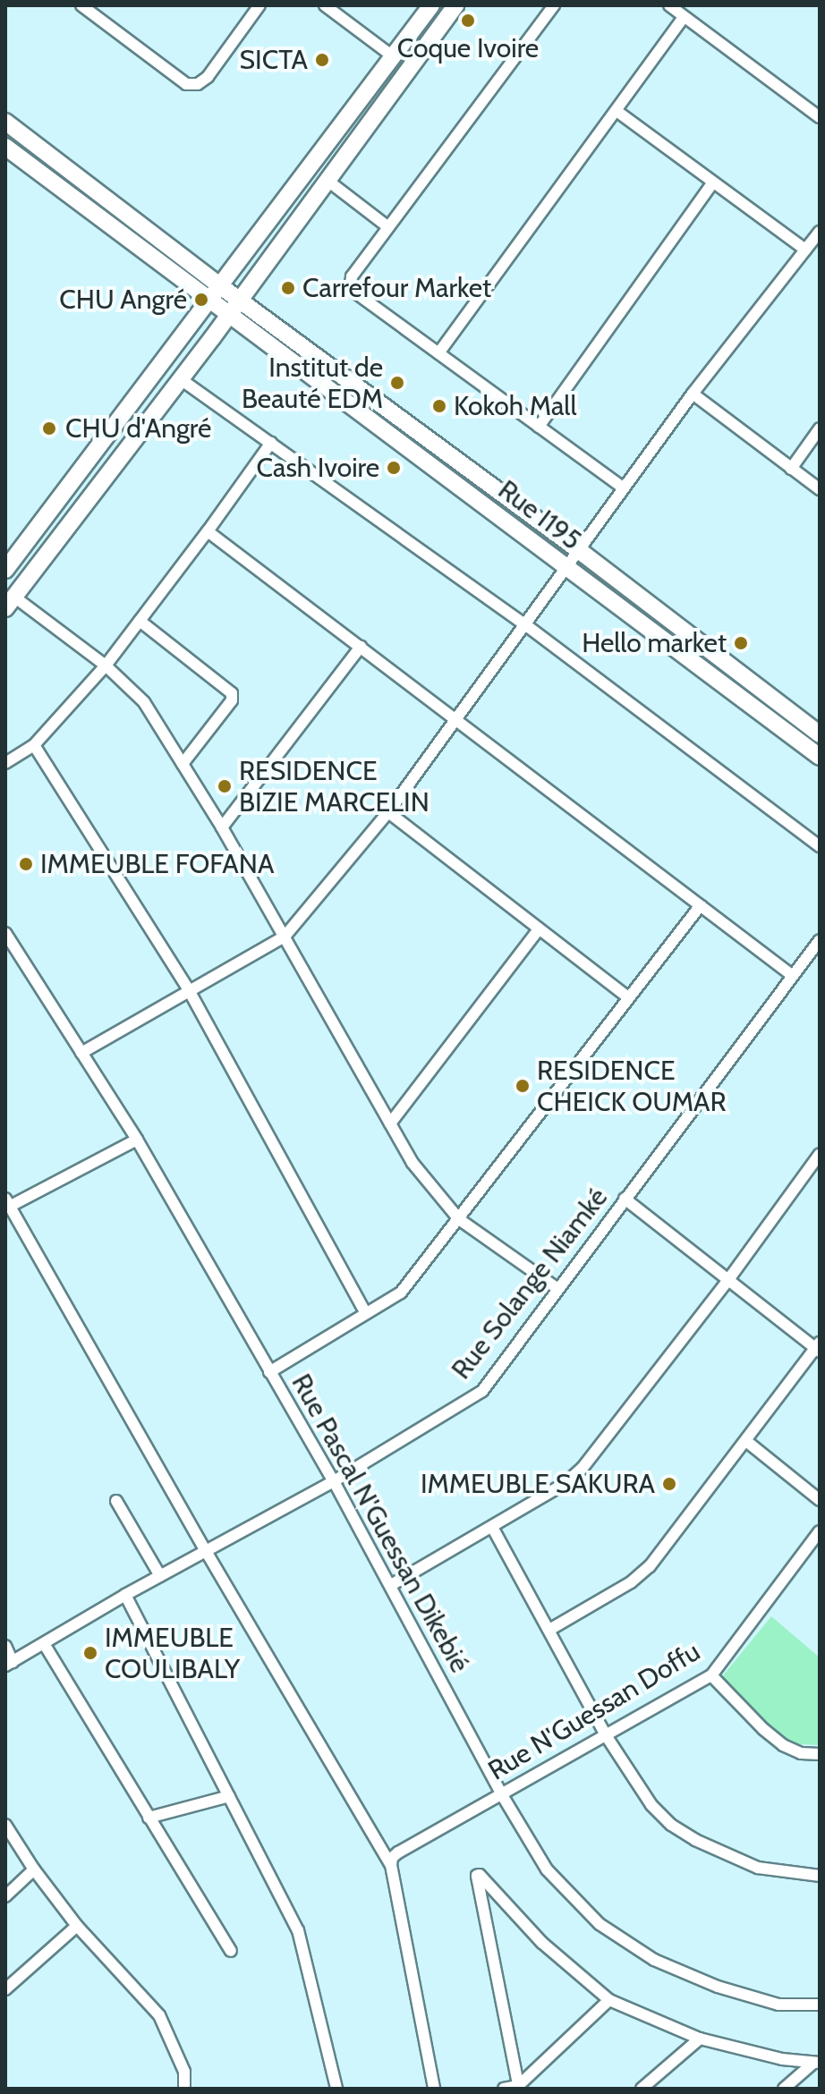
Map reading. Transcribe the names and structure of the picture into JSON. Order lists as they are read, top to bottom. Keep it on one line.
{"streets":{"main road":["Rue I195"],"street":["Rue Solange Niamké","Rue Pascal N'Guessan Dikebié","Rue N'Guessan Doffu"]},"crossings":[["Rue Solange Niamké","Rue Pascal N'Guessan Dikebié"],["Rue Pascal N'Guessan Dikebié","Rue N'Guessan Doffu"]],"places":["Coque Ivoire","SICTA","Carrefour Market","CHU Angré","Institut de Beauté EDM","Kokoh Mall","CHU d'Angré","Cash Ivoire","Hello market","RESIDENCE BIZIE MARCELIN","IMMEUBLE FOFANA","RESIDENCE CHEICK OUMAR","IMMEUBLE SAKURA","IMMEUBLE COULIBALY"]}
